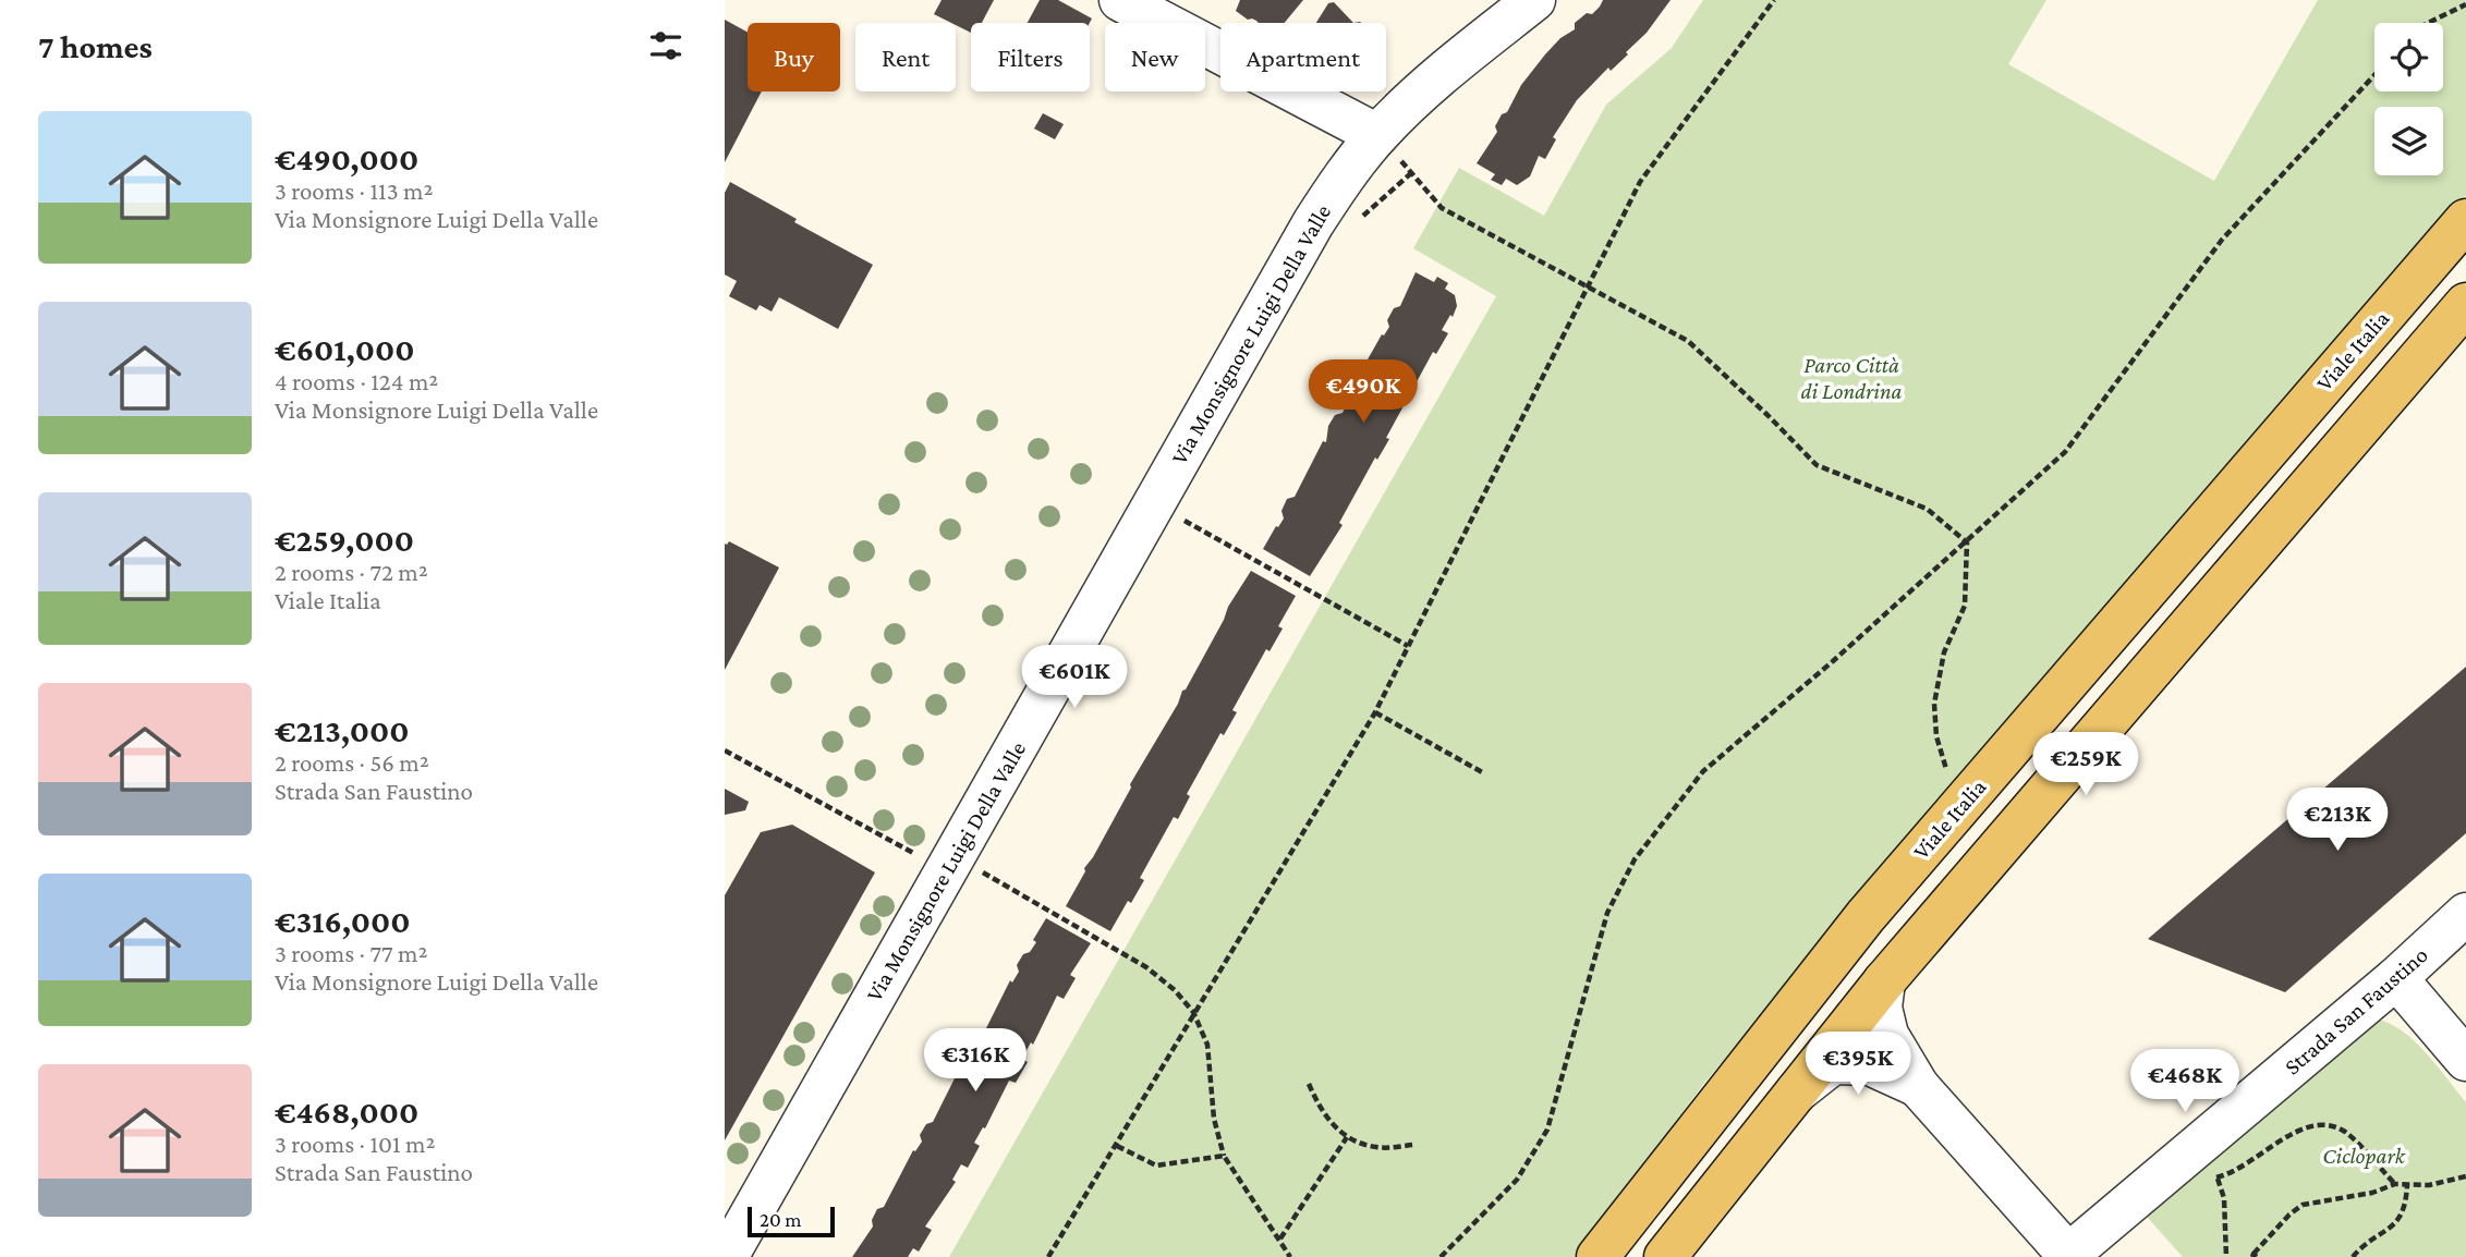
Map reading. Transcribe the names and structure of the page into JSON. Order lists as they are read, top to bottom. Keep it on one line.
{"streets":{"main road":["Viale Italia"],"street":["Via Monsignore Luigi Della Valle","Strada San Faustino"]},"parks":["Parco Città di Londrina","Ciclopark"],"scale_bar":"20 m","page":{"heading":"7 homes","chip":["Buy","Rent","Filters","New","Apartment"],"list":[{"name":"€490,000","note":"3 rooms · 113 m² · Via Monsignore Luigi Della Valle"},{"name":"€601,000","note":"4 rooms · 124 m² · Via Monsignore Luigi Della Valle"},{"name":"€259,000","note":"2 rooms · 72 m² · Viale Italia"},{"name":"€213,000","note":"2 rooms · 56 m² · Strada San Faustino"},{"name":"€316,000","note":"3 rooms · 77 m² · Via Monsignore Luigi Della Valle"},{"name":"€468,000","note":"3 rooms · 101 m² · Strada San Faustino"}],"price":["€490K","€601K","€259K","€213K","€316K","€395K","€468K"],"scale":"20 m"}}
